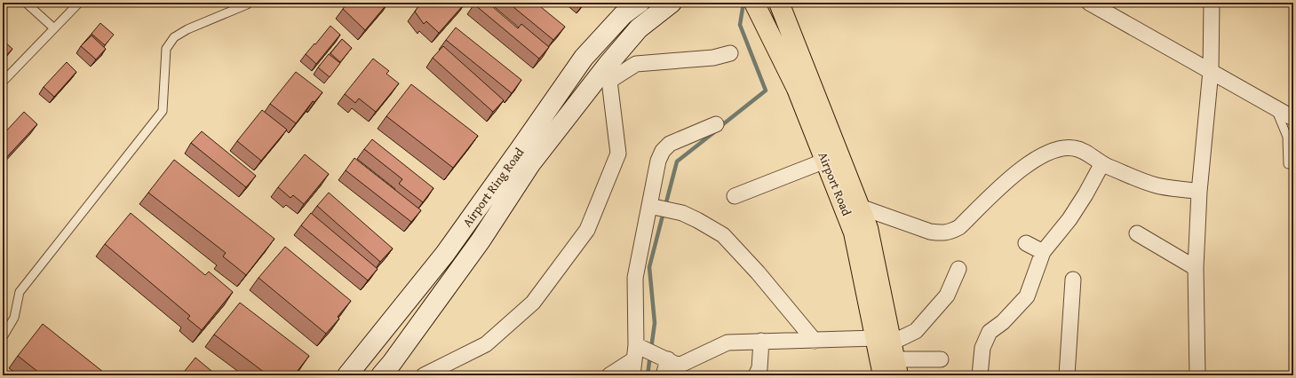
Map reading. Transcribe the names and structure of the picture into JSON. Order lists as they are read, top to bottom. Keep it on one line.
{"streets":{"highway":["Airport Road"],"main road":["Airport Ring Road"]}}
